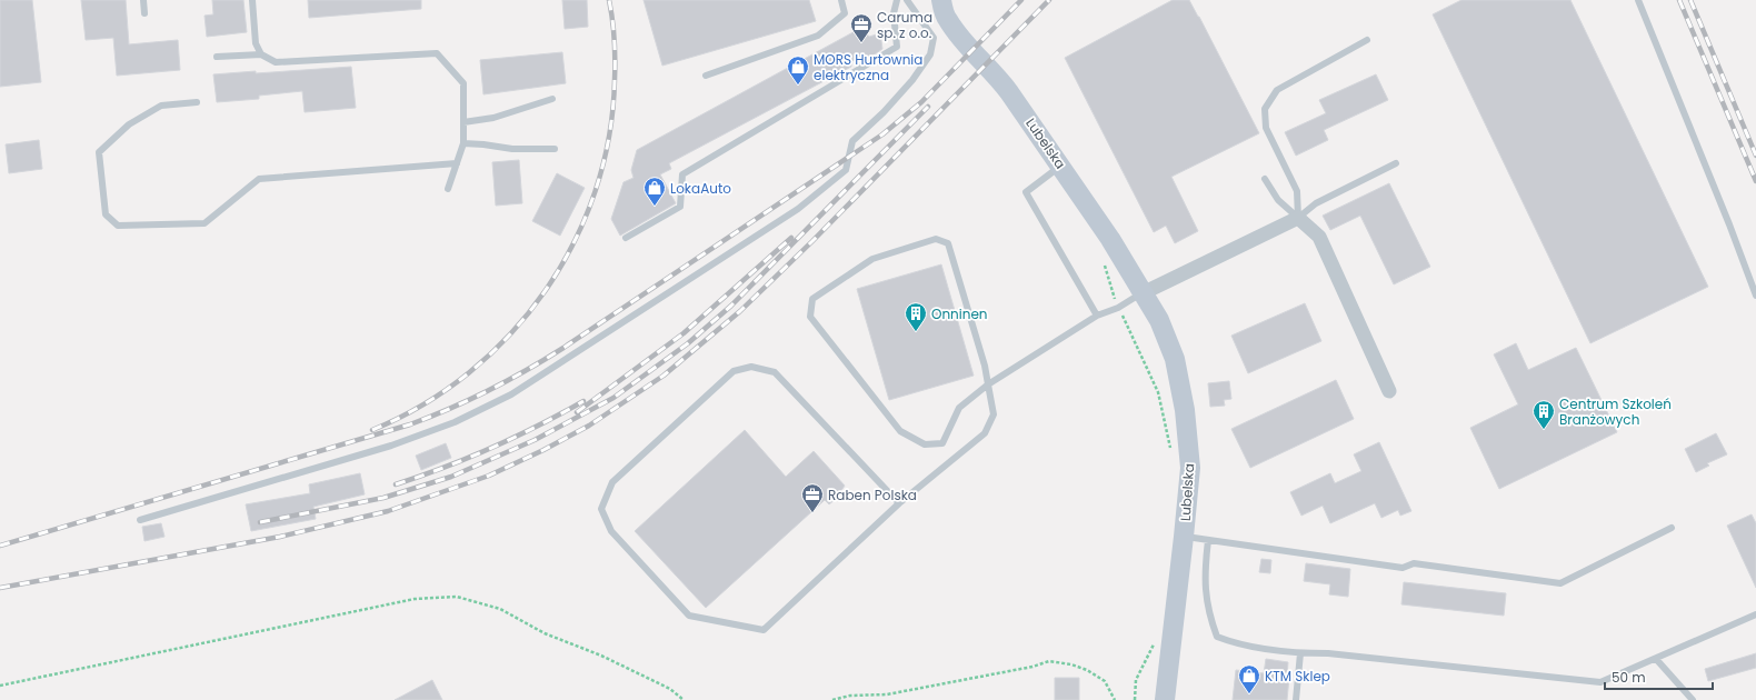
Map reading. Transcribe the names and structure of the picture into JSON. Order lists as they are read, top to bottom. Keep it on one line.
{"streets":{"street":["Lubelska"]},"places":{"office":["Caruma sp. z o.o.","Raben Polska"],"shop":["MORS Hurtownia elektryczna","LokaAuto","KTM Sklep"],"building":["Onninen","Centrum Szkoleń Branżowych"]},"scale_bar":"50 m"}
